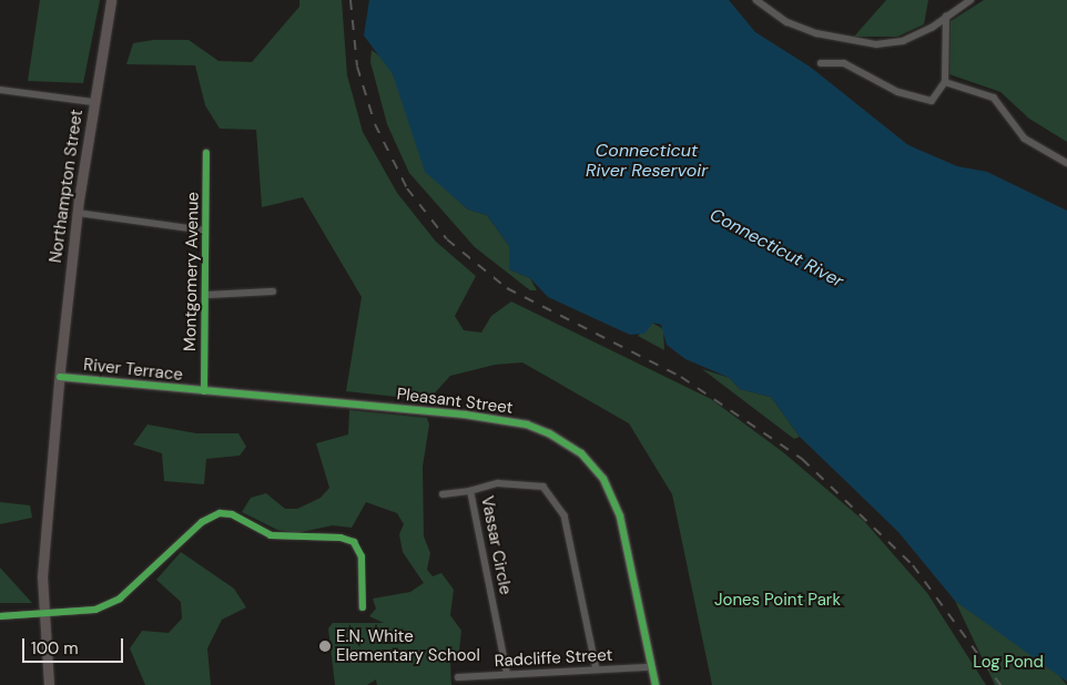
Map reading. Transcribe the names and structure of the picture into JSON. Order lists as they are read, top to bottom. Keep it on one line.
{"streets":{"main road":["Northampton Street"],"street":["Montgomery Avenue","River Terrace","Pleasant Street","Vassar Circle","Radcliffe Street"]},"crossings":[["Northampton Street","River Terrace"],["Montgomery Avenue","River Terrace"],["Montgomery Avenue","Pleasant Street"],["River Terrace","Pleasant Street"],["Pleasant Street","Radcliffe Street"],["Vassar Circle","Radcliffe Street"]],"water":["Connecticut River Reservoir","Connecticut River"],"parks":["Jones Point Park","Log Pond"],"places":["E.N. White Elementary School"],"scale_bar":"100 m"}
